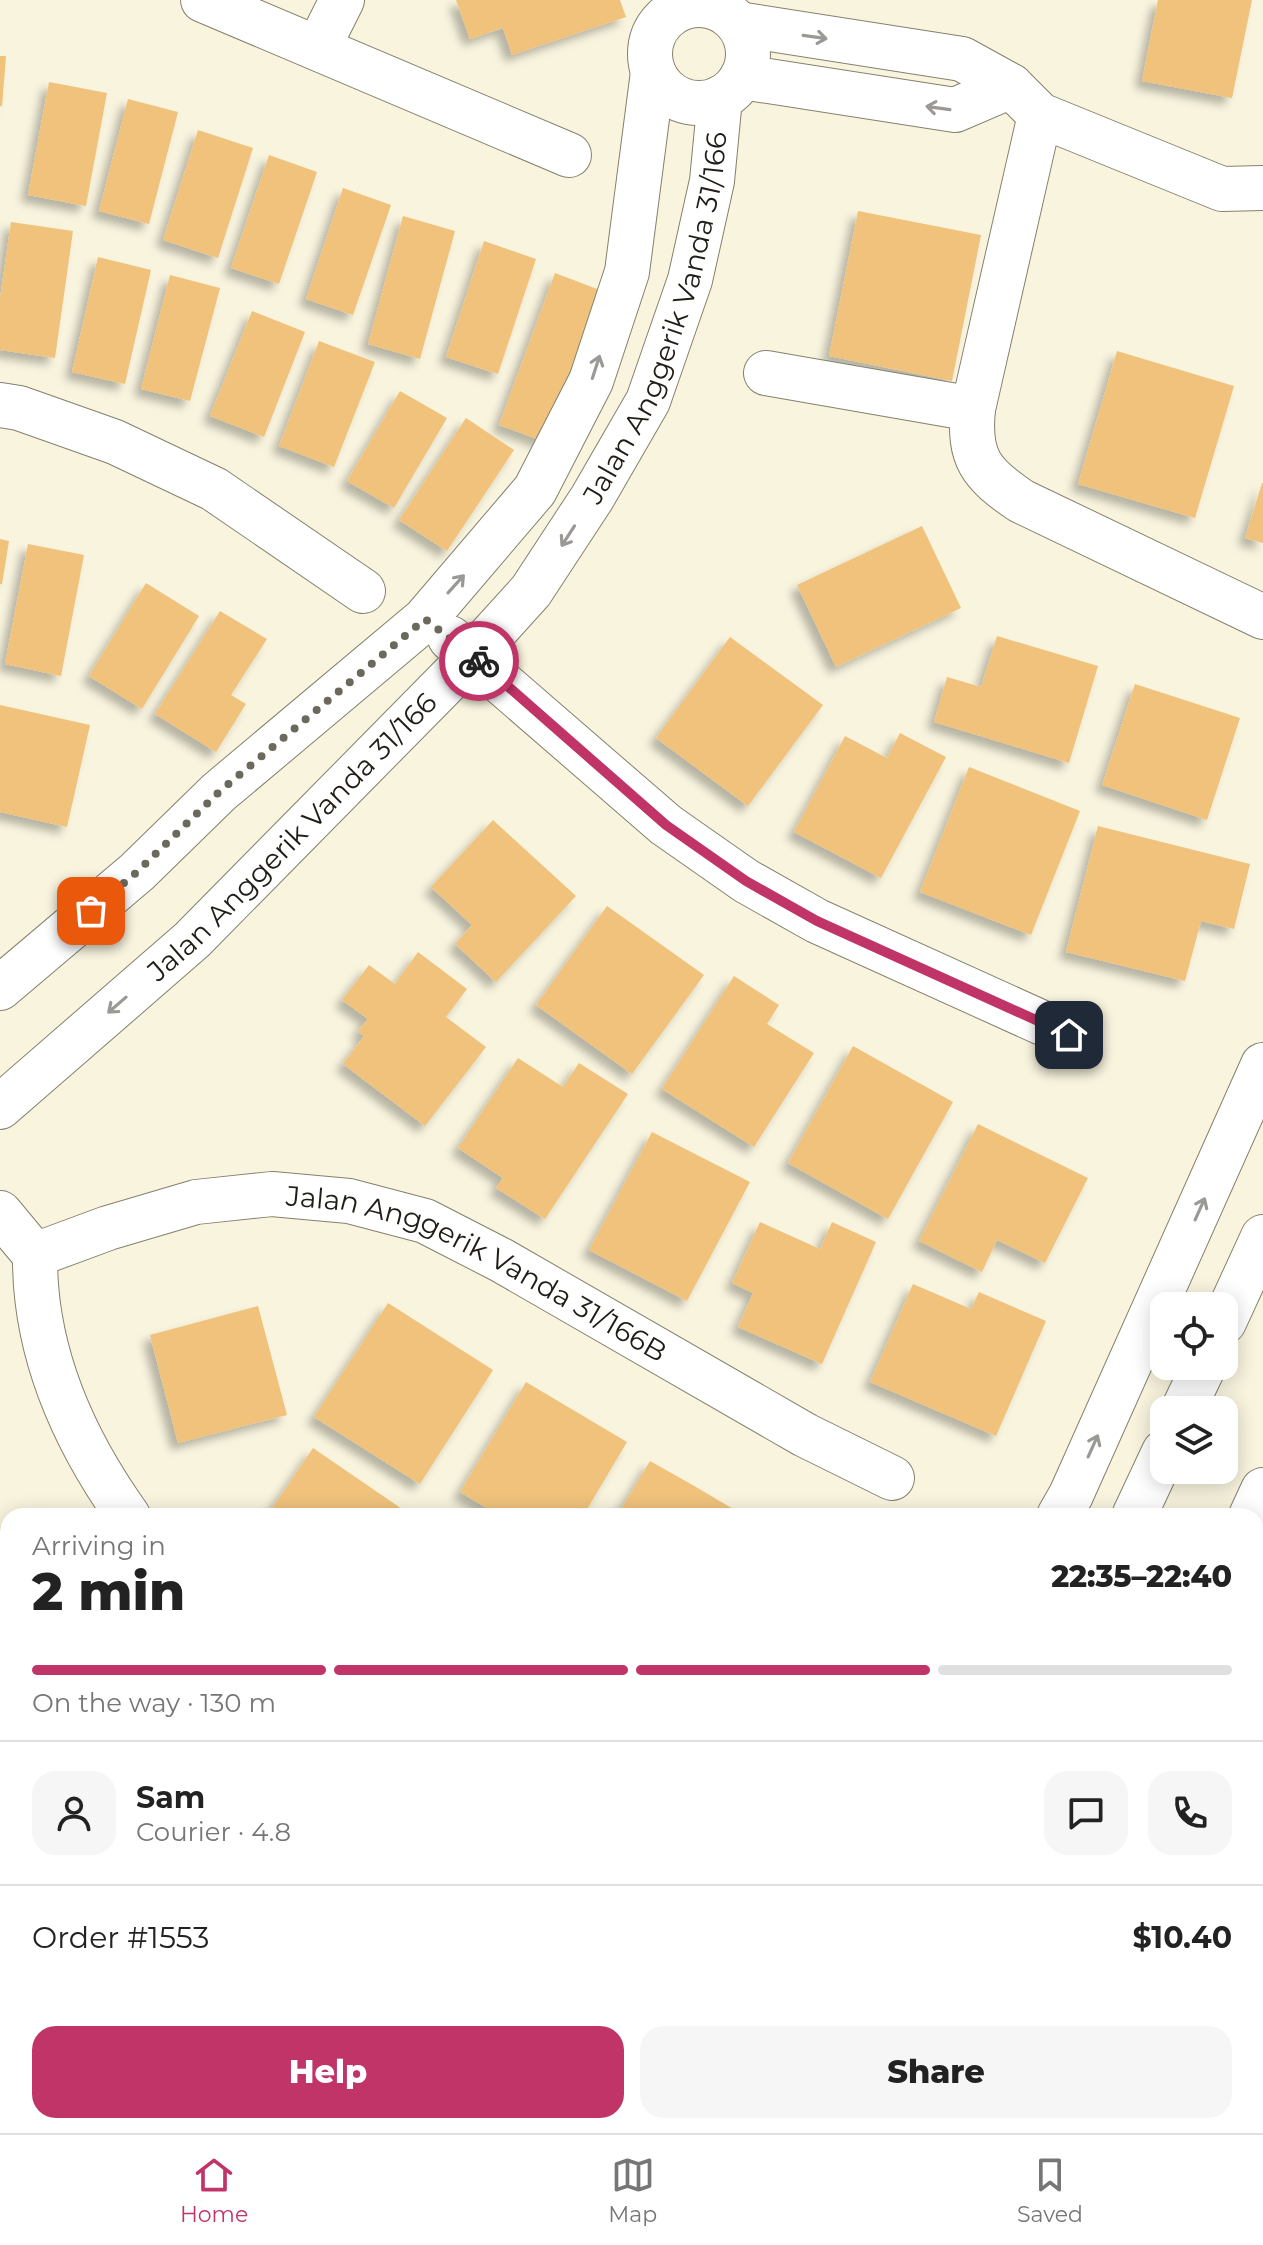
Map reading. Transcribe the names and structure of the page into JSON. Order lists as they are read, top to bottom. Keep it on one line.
{"streets":{"street":["Jalan Anggerik Vanda 31/166","Jalan Anggerik Vanda 31/166B"]},"page":{"heading":["2 min","Arriving in","22:35–22:40"],"panel":["Sam","Courier · 4.8","Order #1553","$10.40"],"bar":"On the way · 130 m","buttons":["Help","Share"],"tabs":["Home","Map","Saved"]}}
